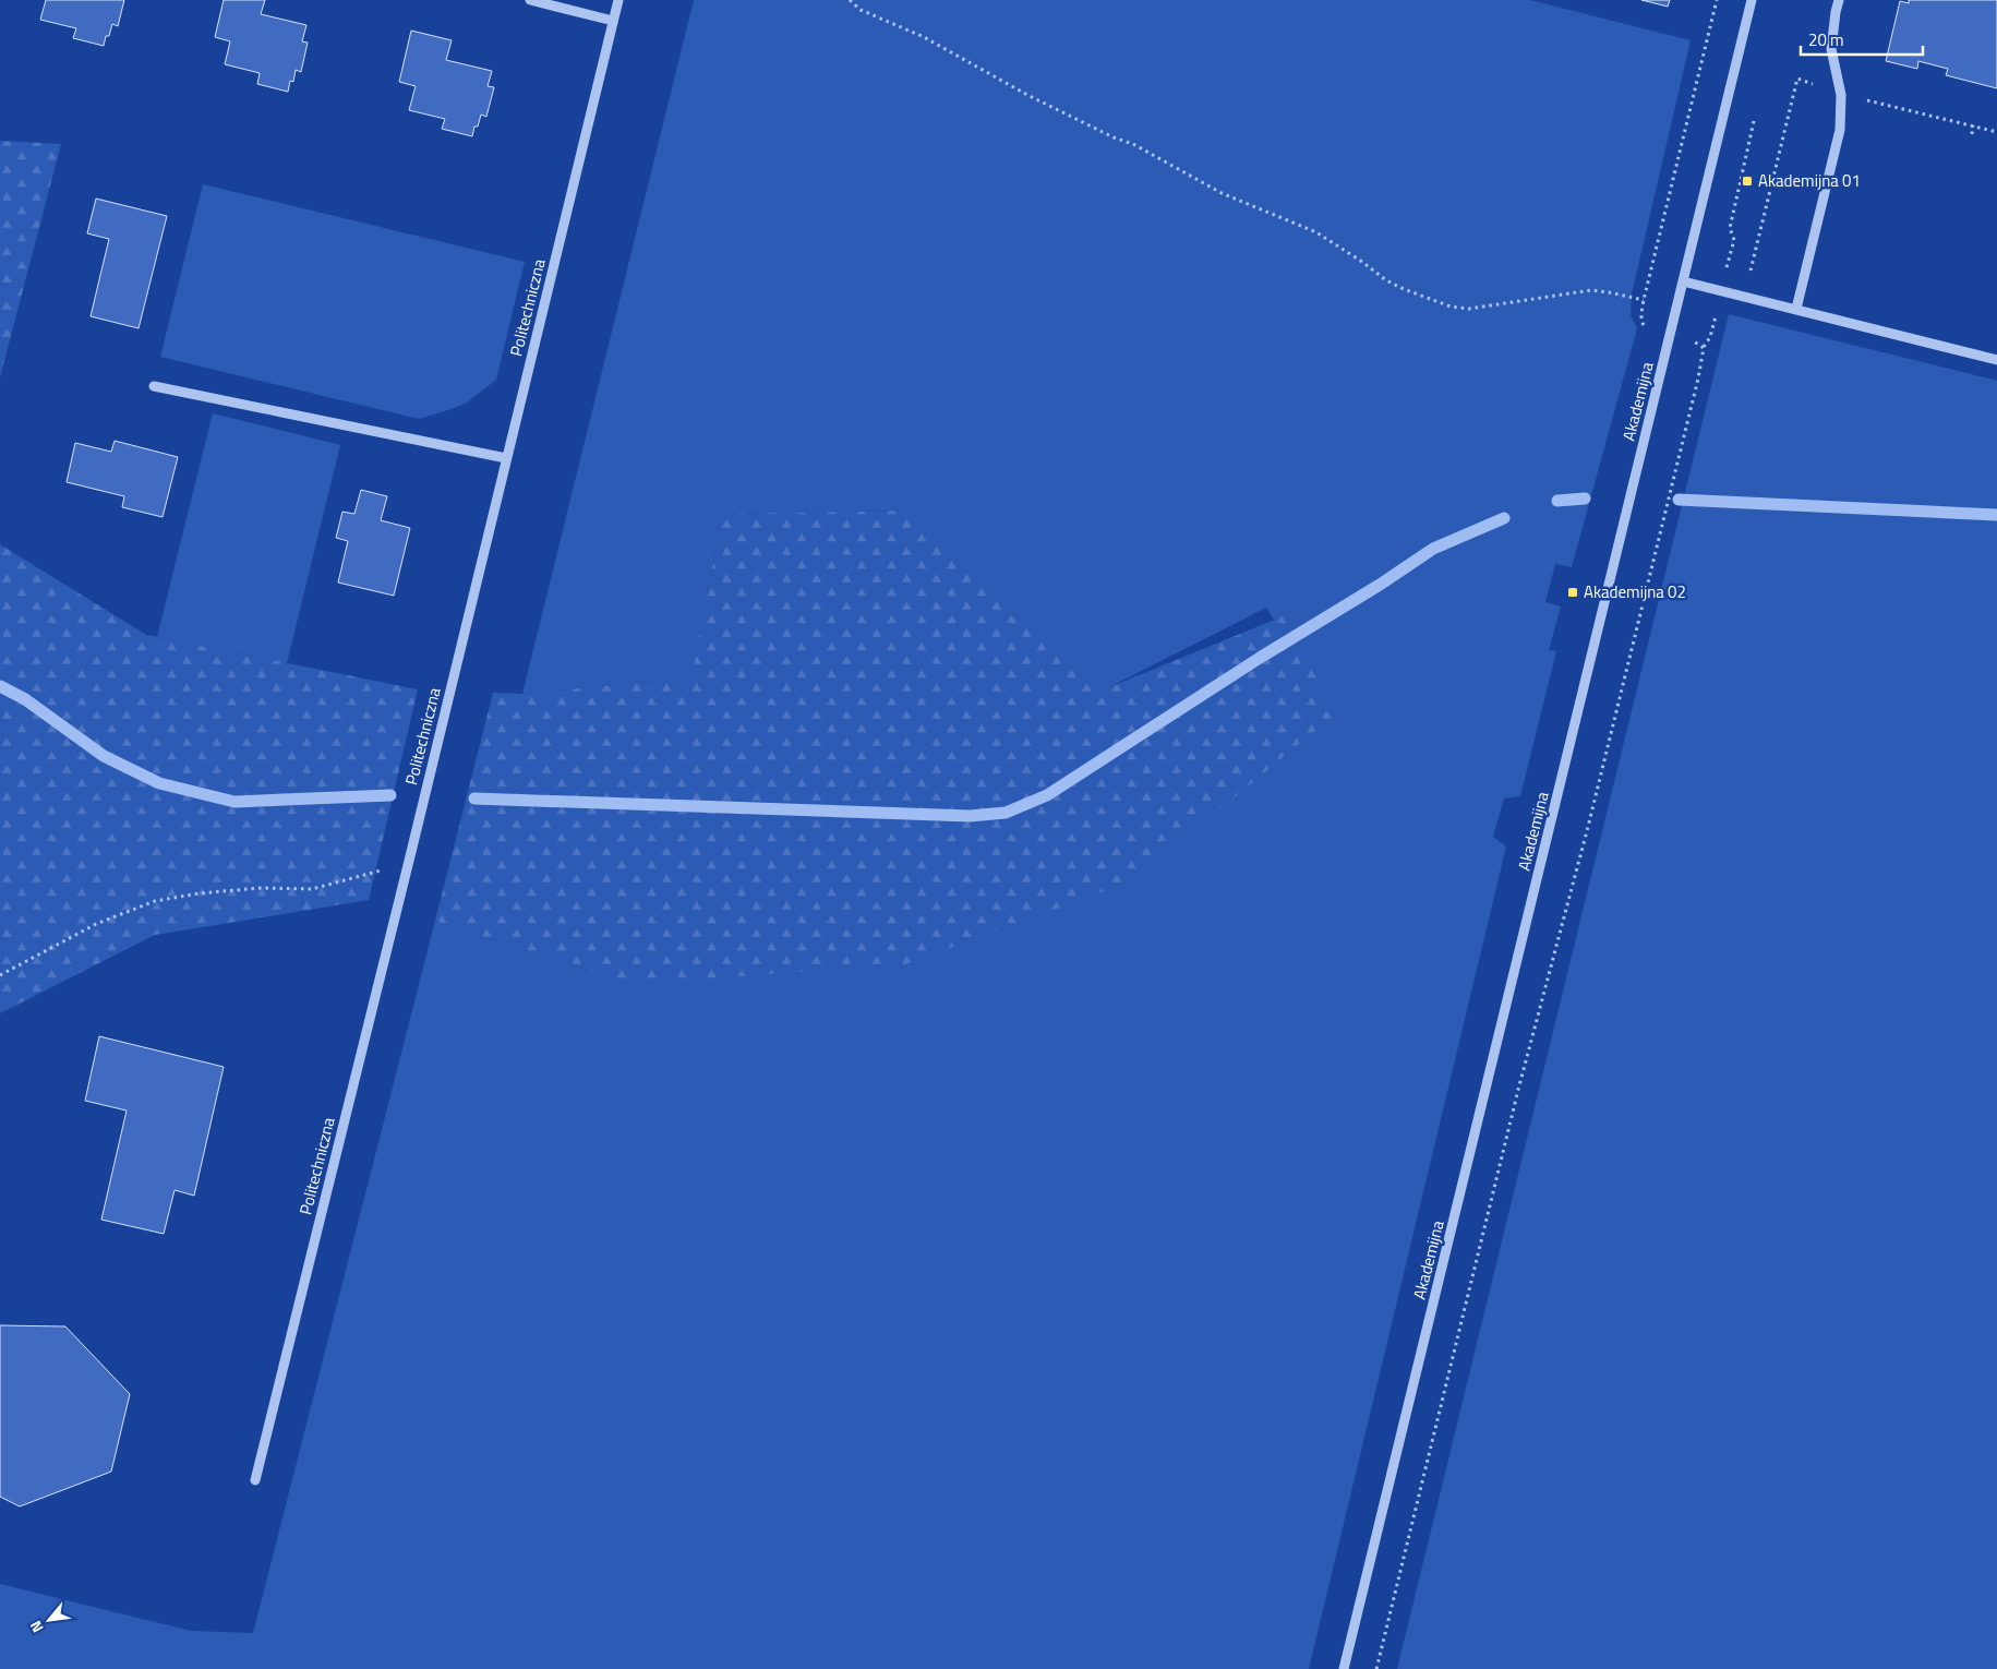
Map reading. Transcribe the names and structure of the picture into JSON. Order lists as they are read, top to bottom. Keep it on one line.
{"streets":{"street":["Politechniczna","Akademijna"]},"places":{"transit":["Akademijna 01","Akademijna 02"]},"scale_bar":"20 m","north":"bottom left"}
